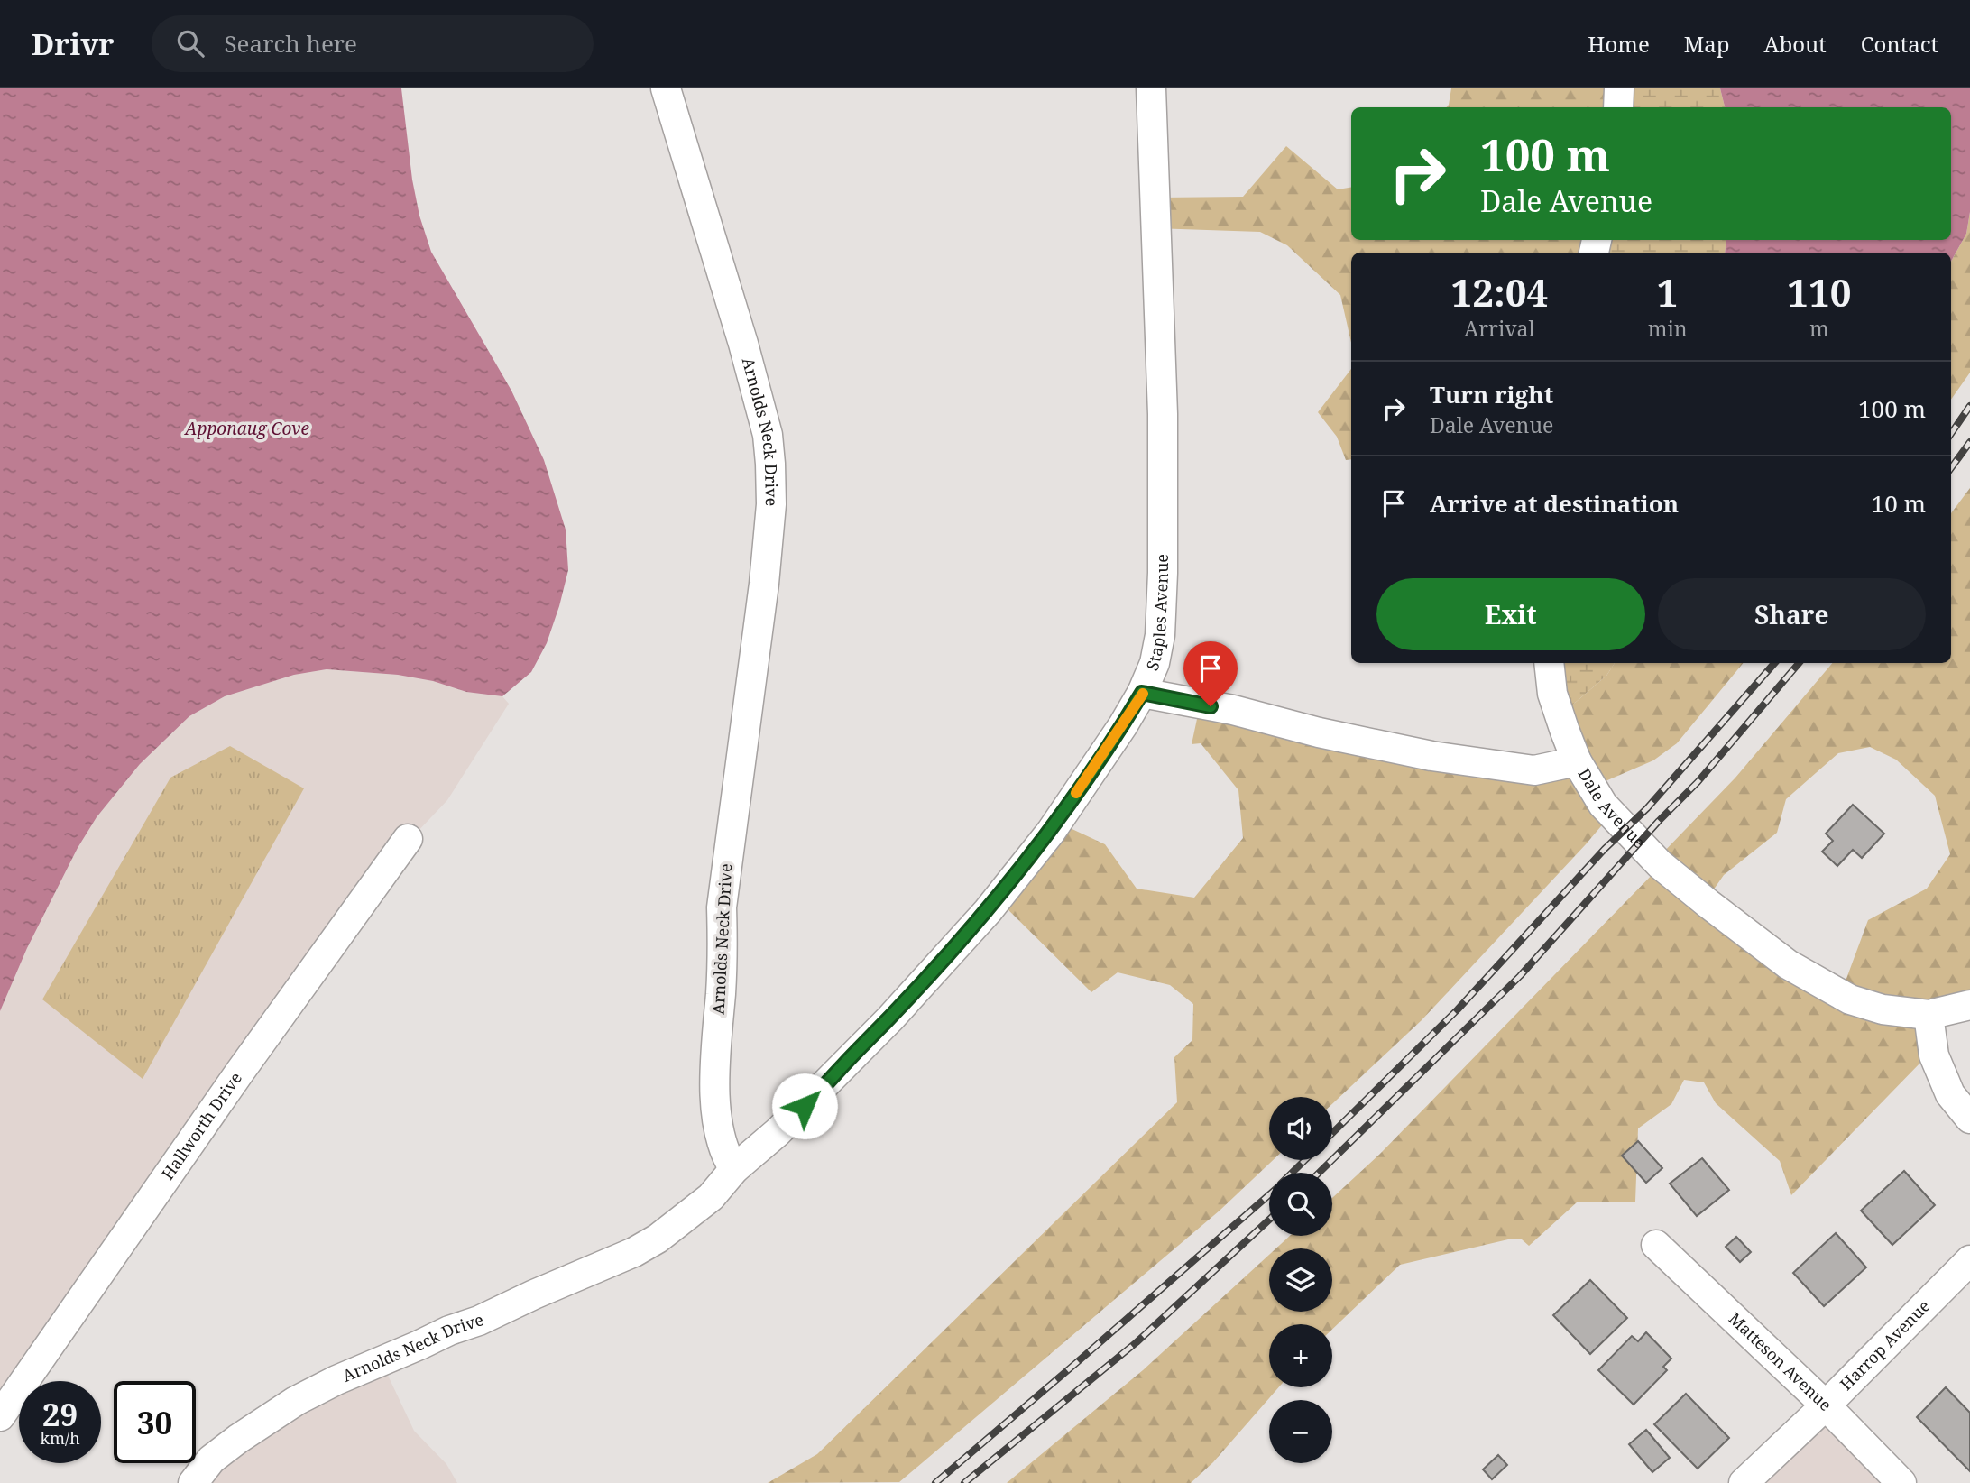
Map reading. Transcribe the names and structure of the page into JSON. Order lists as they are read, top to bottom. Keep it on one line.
{"streets":{"street":["Arnolds Neck Drive","Staples Avenue","Dale Avenue","Hallworth Drive","Harrop Avenue","Matteson Avenue"]},"crossings":[["Arnolds Neck Drive","Staples Avenue"],["Staples Avenue","Dale Avenue"],["Harrop Avenue","Matteson Avenue"]],"water":["Apponaug Cove"],"page":{"header":"Drivr","search":"Search here","nav":["Home","Map","About","Contact"],"turn":["100 m","Dale Avenue"],"eta":["12:04","Arrival","1","min","110","m"],"list":[{"name":"Turn right","note":"Dale Avenue","value":"100 m"},{"name":"Arrive at destination","value":"10 m"}],"buttons":["Exit","Share"],"map_buttons":["+","−"],"speed":"29 km/h","limit":"30"}}
